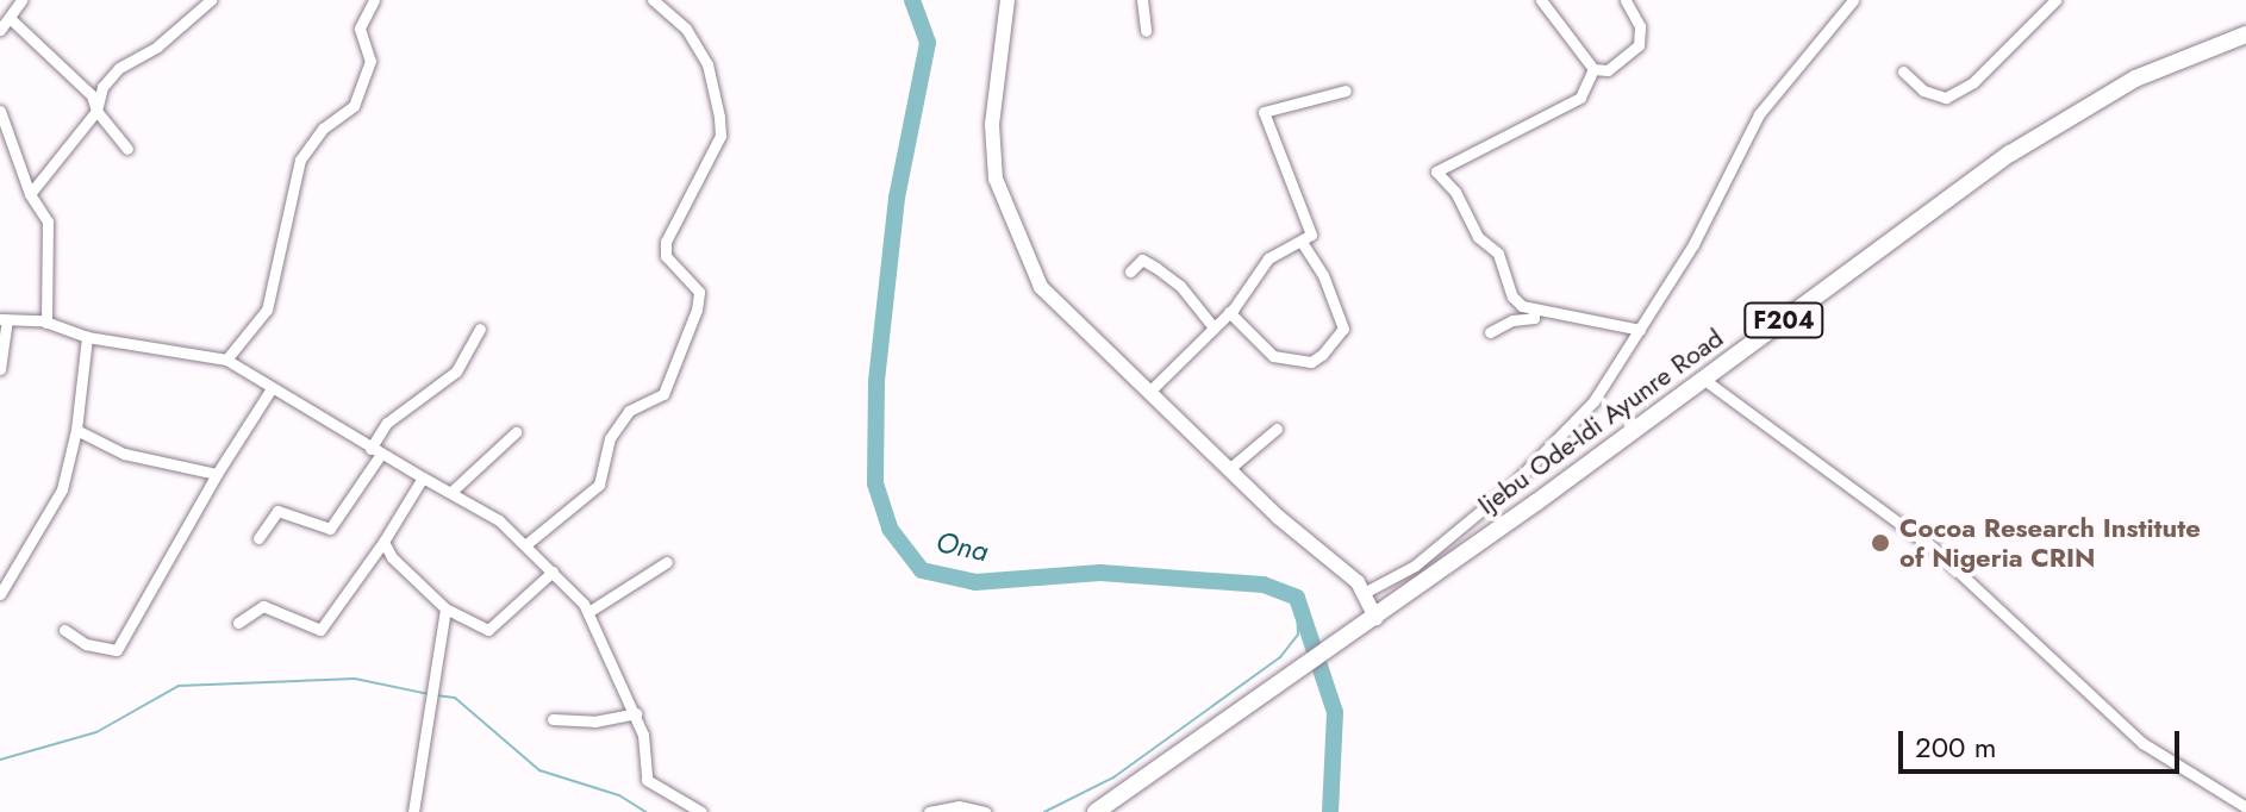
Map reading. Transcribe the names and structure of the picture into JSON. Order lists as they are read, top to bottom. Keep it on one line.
{"streets":{"main road":["F204","Ijebu Ode-Idi Ayunre Road"]},"water":["Ona"],"places":["Cocoa Research Institute of Nigeria CRIN"],"scale_bar":"200 m"}
